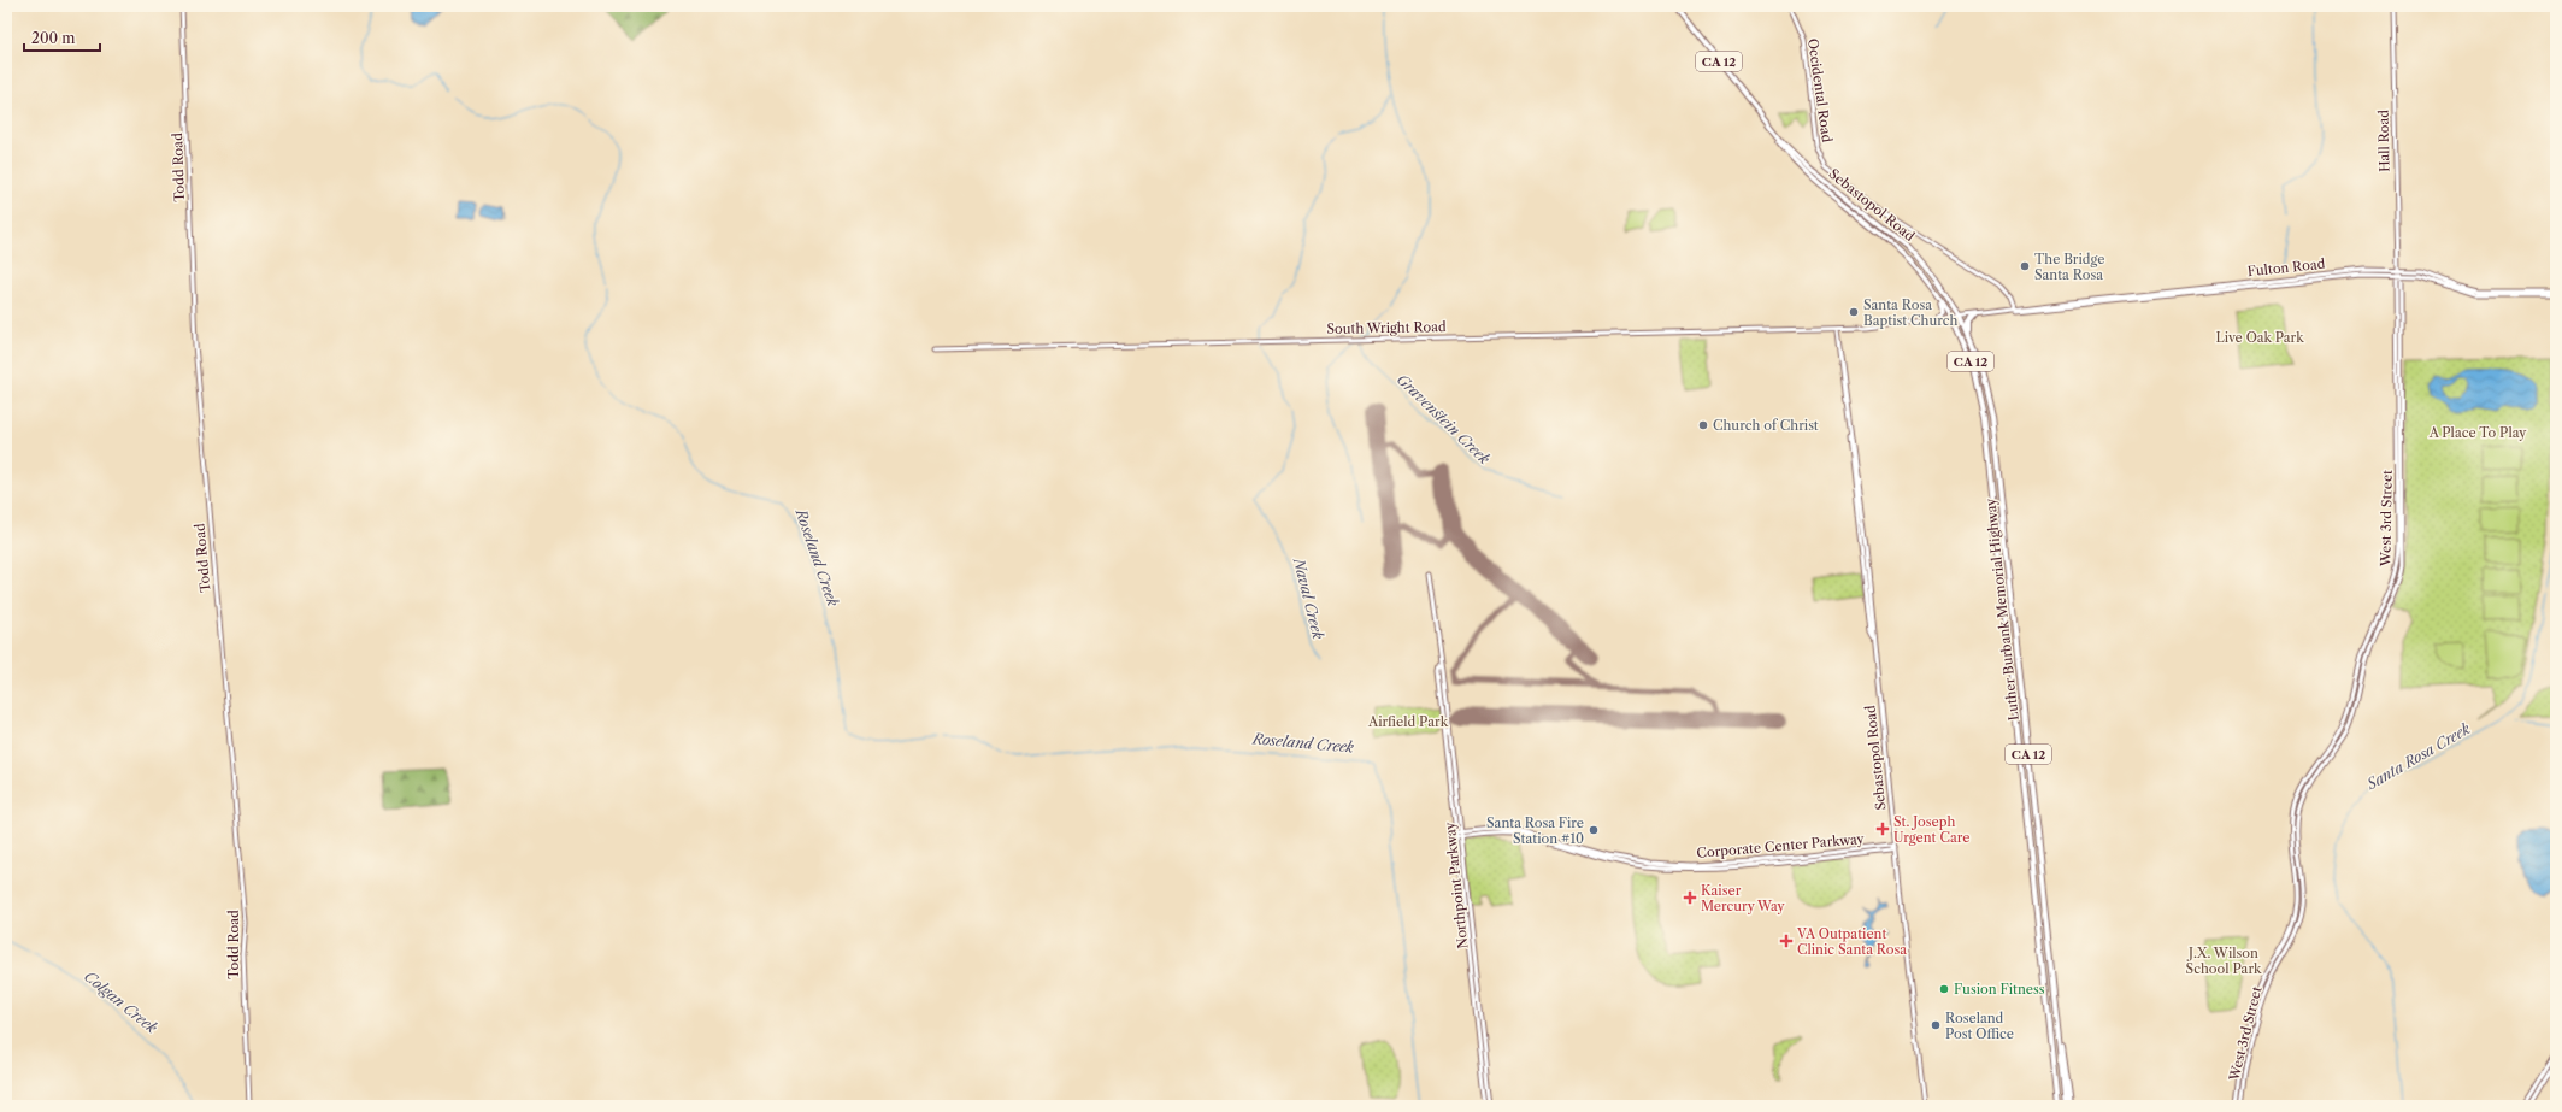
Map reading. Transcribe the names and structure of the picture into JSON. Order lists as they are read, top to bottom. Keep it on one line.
{"streets":{"highway":["CA 12","Luther Burbank Memorial Highway"],"main road":["Occidental Road","Hall Road","Todd Road","Sebastopol Road","Fulton Road","South Wright Road","West 3rd Street","Corporate Center Parkway","Northpoint Parkway"]},"crossings":[["Occidental Road","Fulton Road"],["Hall Road","Fulton Road"],["Hall Road","West 3rd Street"],["Sebastopol Road","Fulton Road"],["Sebastopol Road","South Wright Road"],["Sebastopol Road","Luther Burbank Memorial Highway"],["Sebastopol Road","Corporate Center Parkway"],["Fulton Road","South Wright Road"],["Fulton Road","West 3rd Street"],["Fulton Road","Luther Burbank Memorial Highway"],["Corporate Center Parkway","Northpoint Parkway"]],"water":["Gravenstein Creek","Roseland Creek","Naval Creek","Santa Rosa Creek","Colgan Creek"],"parks":["Live Oak Park","A Place To Play","Airfield Park","J.X. Wilson School Park"],"places":{"other":["The Bridge Santa Rosa","Santa Rosa Baptist Church","Church of Christ","Santa Rosa Fire Station #10","Fusion Fitness","Roseland Post Office"],"health":["St. Joseph Urgent Care","Kaiser Mercury Way","VA Outpatient Clinic Santa Rosa"]},"scale_bar":"200 m"}
